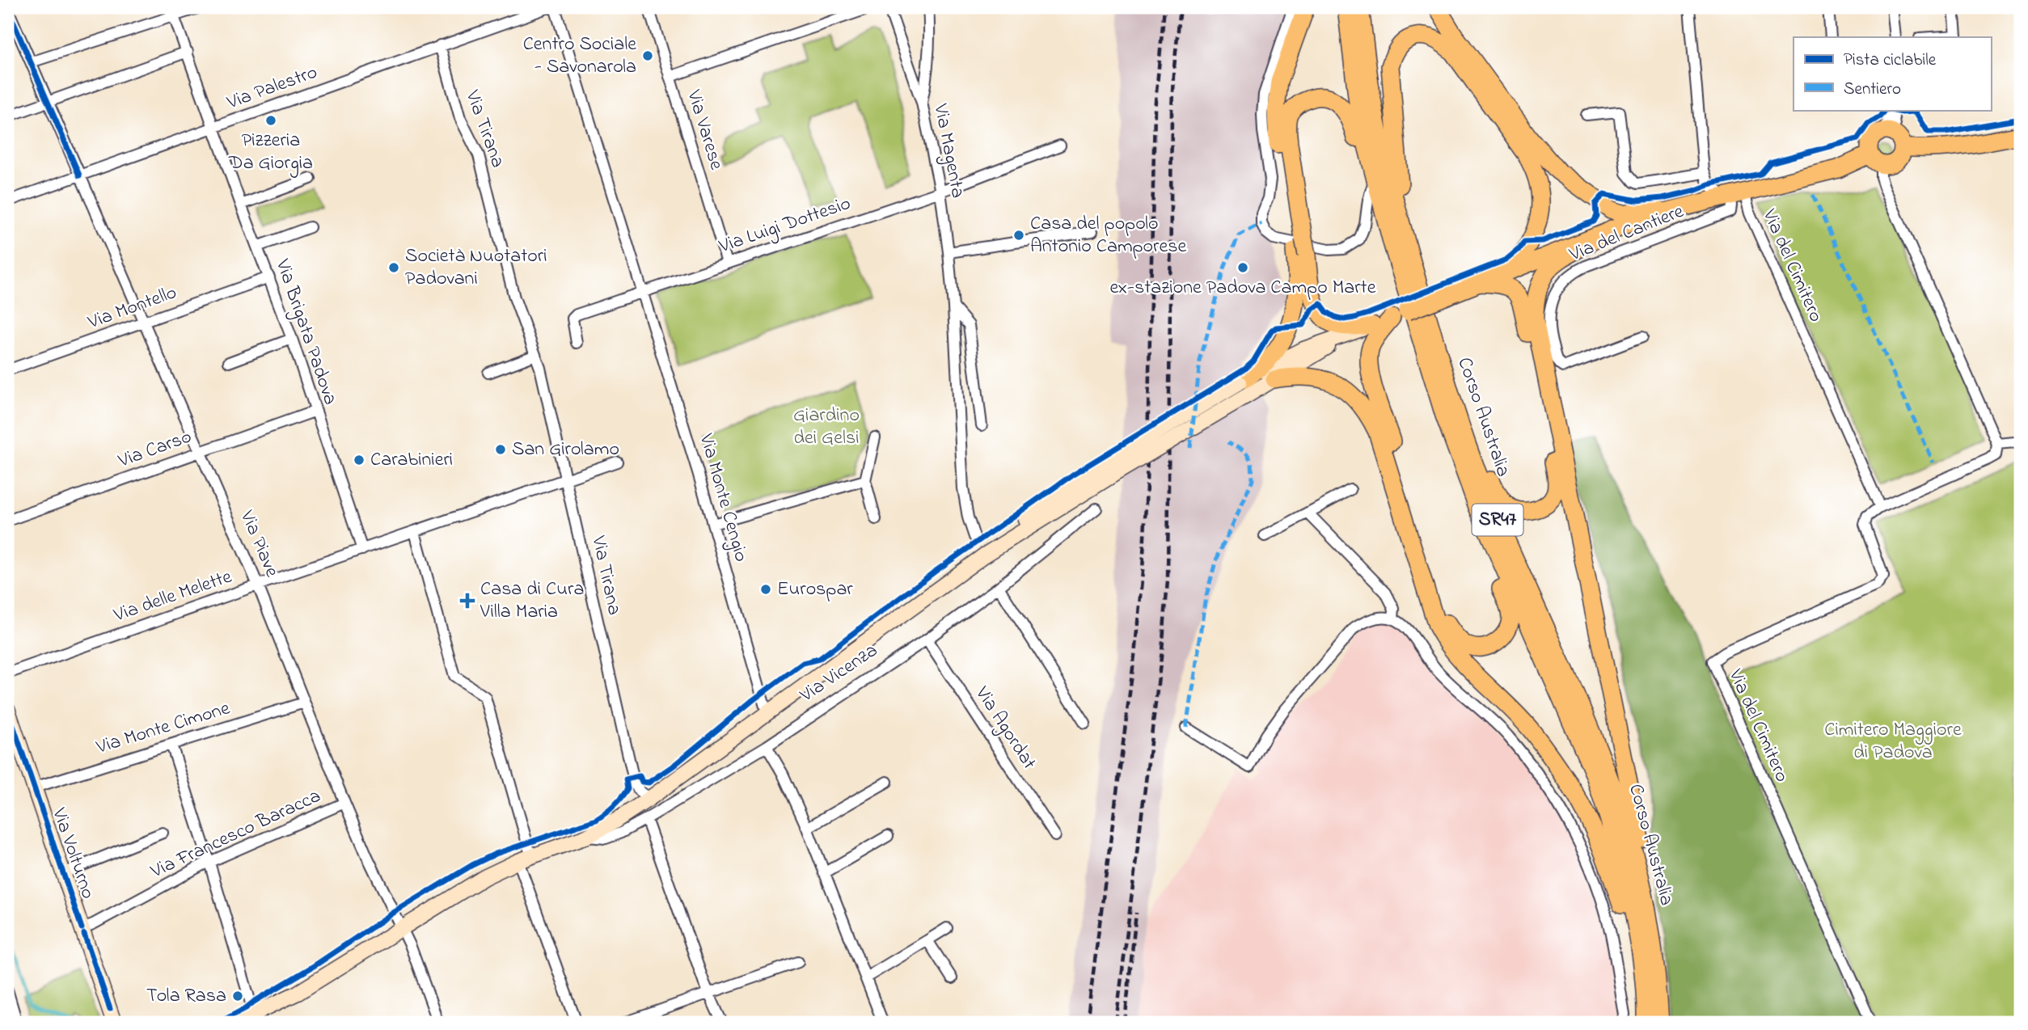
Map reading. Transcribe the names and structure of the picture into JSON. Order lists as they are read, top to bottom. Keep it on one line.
{"streets":{"main road":["Corso Australia","SR47","Via Vicenza","Via Volturno"],"street":["Via Palestro","Via Tirana","Via Varese","Via Magenta","Via Luigi Dottesio","Via del Cantiere","Via del Cimitero","Via Montello","Via Brigata Padova","Via Carso","Via Monte Cengio","Via Piave","Via delle Melette","Via Monte Cimone","Via Agordat","Via Francesco Baracca"]},"crossings":[["Via Palestro","Via Tirana"],["Via Palestro","Via Brigata Padova"],["Via Palestro","Via Piave"],["Via Tirana","Via delle Melette"],["Via Tirana","Via Vicenza"],["Via Varese","Via Luigi Dottesio"],["Via Magenta","Via Luigi Dottesio"],["Via Luigi Dottesio","Via Monte Cengio"],["Via del Cantiere","Via del Cimitero"],["Via Montello","Via Brigata Padova"],["Via Montello","Via Piave"],["Via Brigata Padova","Via Carso"],["Via Brigata Padova","Via delle Melette"],["Via Carso","Via Piave"],["Via Monte Cengio","Via Vicenza"],["Via Piave","Via delle Melette"],["Via Piave","Via Vicenza"],["Via Piave","Via Monte Cimone"],["Via Piave","Via Francesco Baracca"],["Via Vicenza","Via Agordat"],["Via Monte Cimone","Via Volturno"],["Via Francesco Baracca","Via Volturno"]],"parks":["Giardino dei Gelsi","Cimitero Maggiore di Padova"],"places":{"other":["Centro Sociale - Savonarola","Pizzeria Da Giorgia","Casa del popolo Antonio Camporese","Società Nuotatori Padovani","ex-stazione Padova Campo Marte","San Girolamo","Carabinieri","Eurospar","Tola Rasa"],"health":["Casa di Cura Villa Maria"]},"legend":["Pista ciclabile","Sentiero"]}
